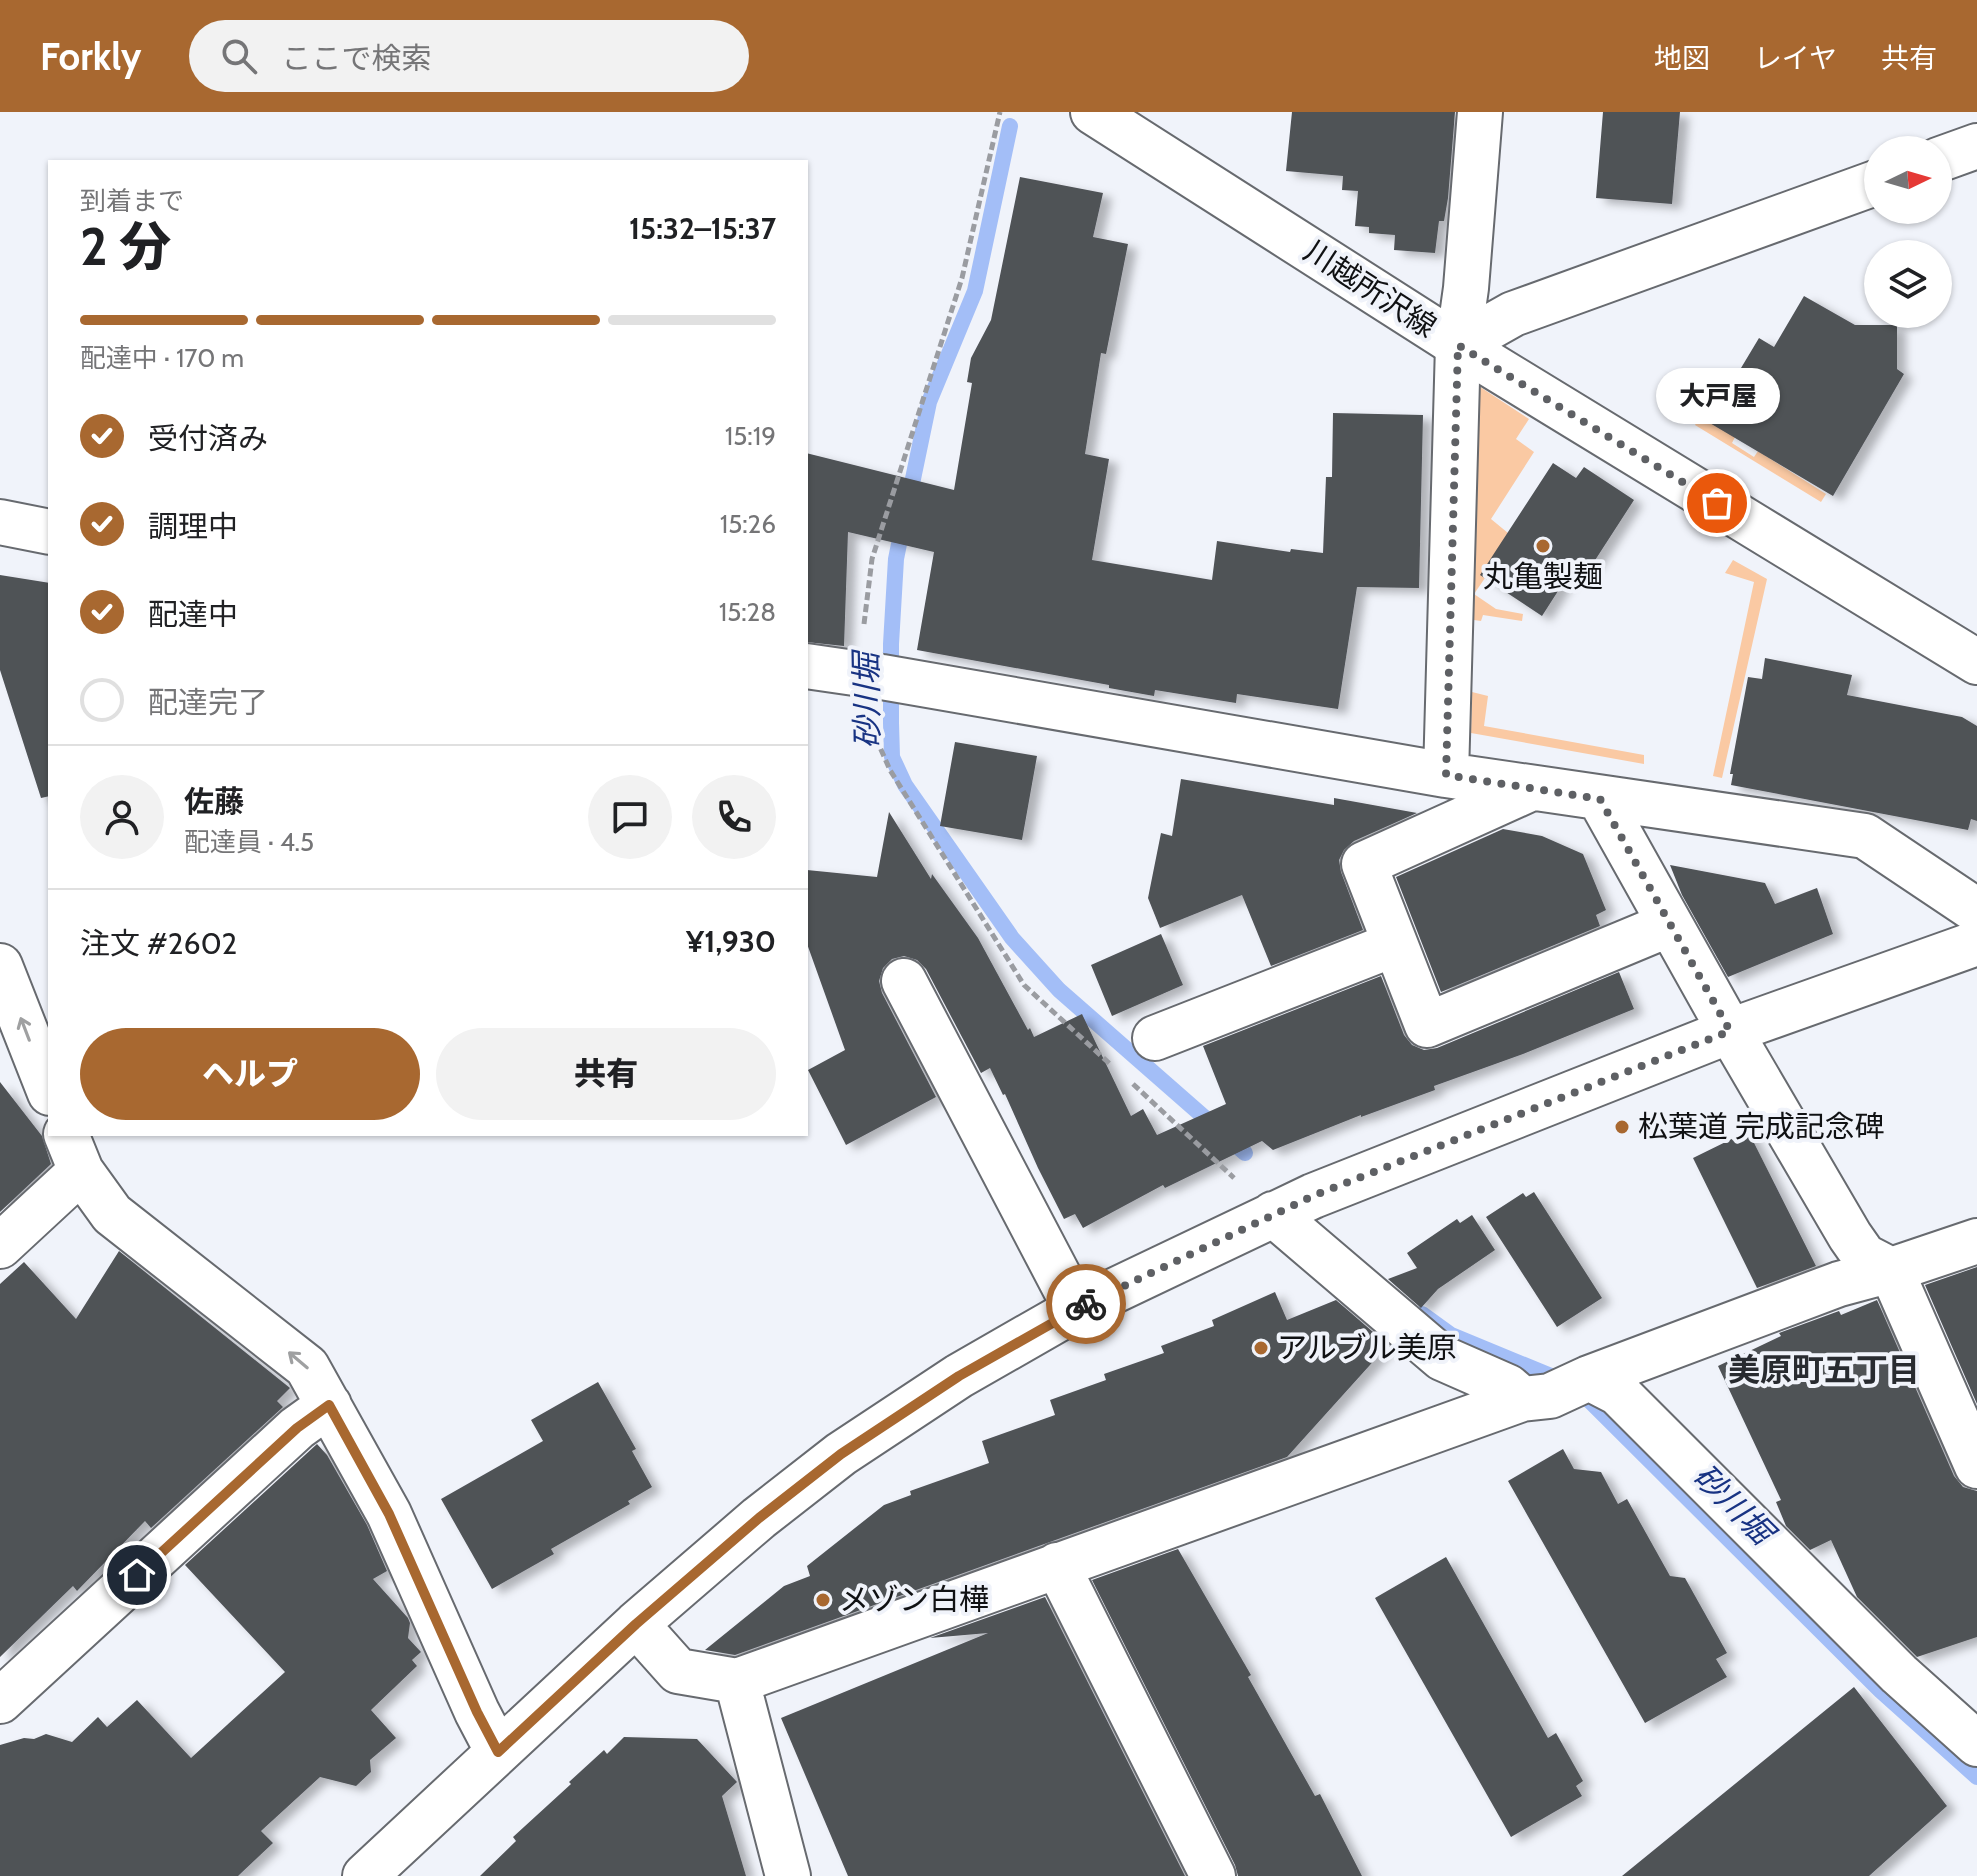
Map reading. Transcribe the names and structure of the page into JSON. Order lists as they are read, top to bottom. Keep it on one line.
{"streets":{"street":["川越所沢線"]},"districts":["美原町五丁目"],"water":["砂川堀"],"places":["大戸屋","丸亀製麺","松葉道 完成記念碑","アルブル美原","メゾン白樺"],"north":"right","page":{"header":"Forkly","search":"ここで検索","nav":["地図","レイヤ","共有"],"heading":["2 分","到着まで","15:32–15:37"],"panel":["佐藤","配達員 · 4.5","注文 #2602","¥1,930"],"bar":"配達中 · 170 m","bubble":"大戸屋","list":[["受付済み","15:19"],["調理中","15:26"],["配達中","15:28"],"配達完了"],"buttons":["ヘルプ","共有"]}}
